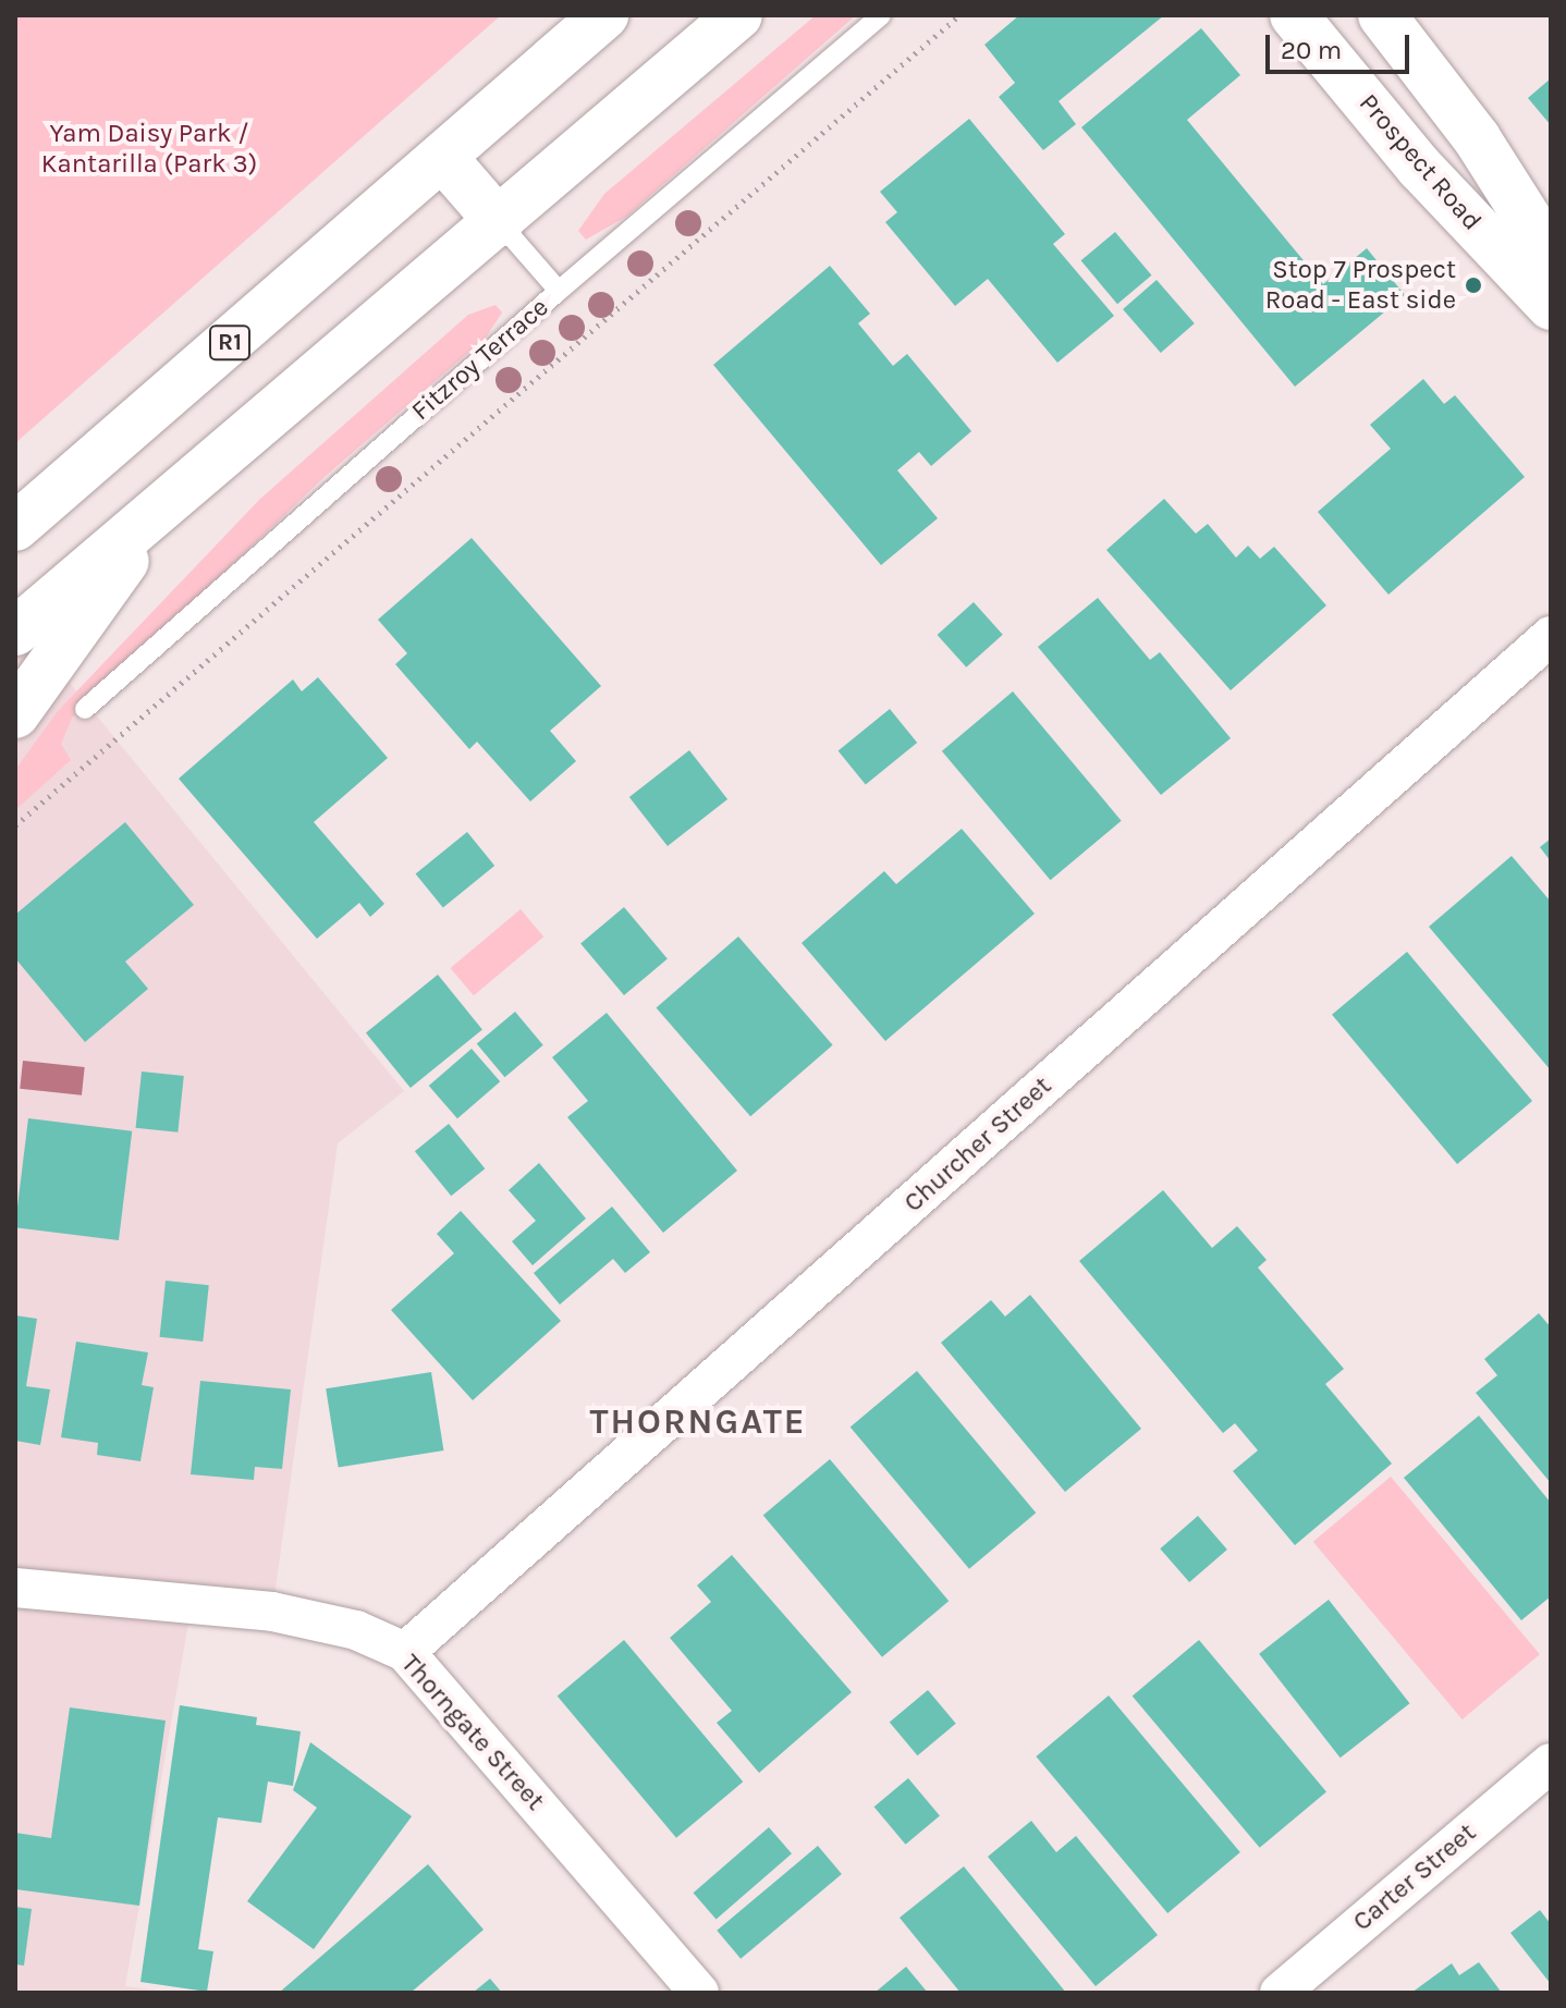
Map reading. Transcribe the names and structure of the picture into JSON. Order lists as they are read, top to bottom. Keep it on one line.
{"streets":{"main road":["Prospect Road","R1"],"street":["Churcher Street","Thorngate Street","Carter Street"],"lane":["Fitzroy Terrace"]},"crossings":[["Churcher Street","Thorngate Street"]],"districts":["THORNGATE"],"parks":["Yam Daisy Park / Kantarilla (Park 3)"],"places":["Stop 7 Prospect Road - East side"],"scale_bar":"20 m"}
